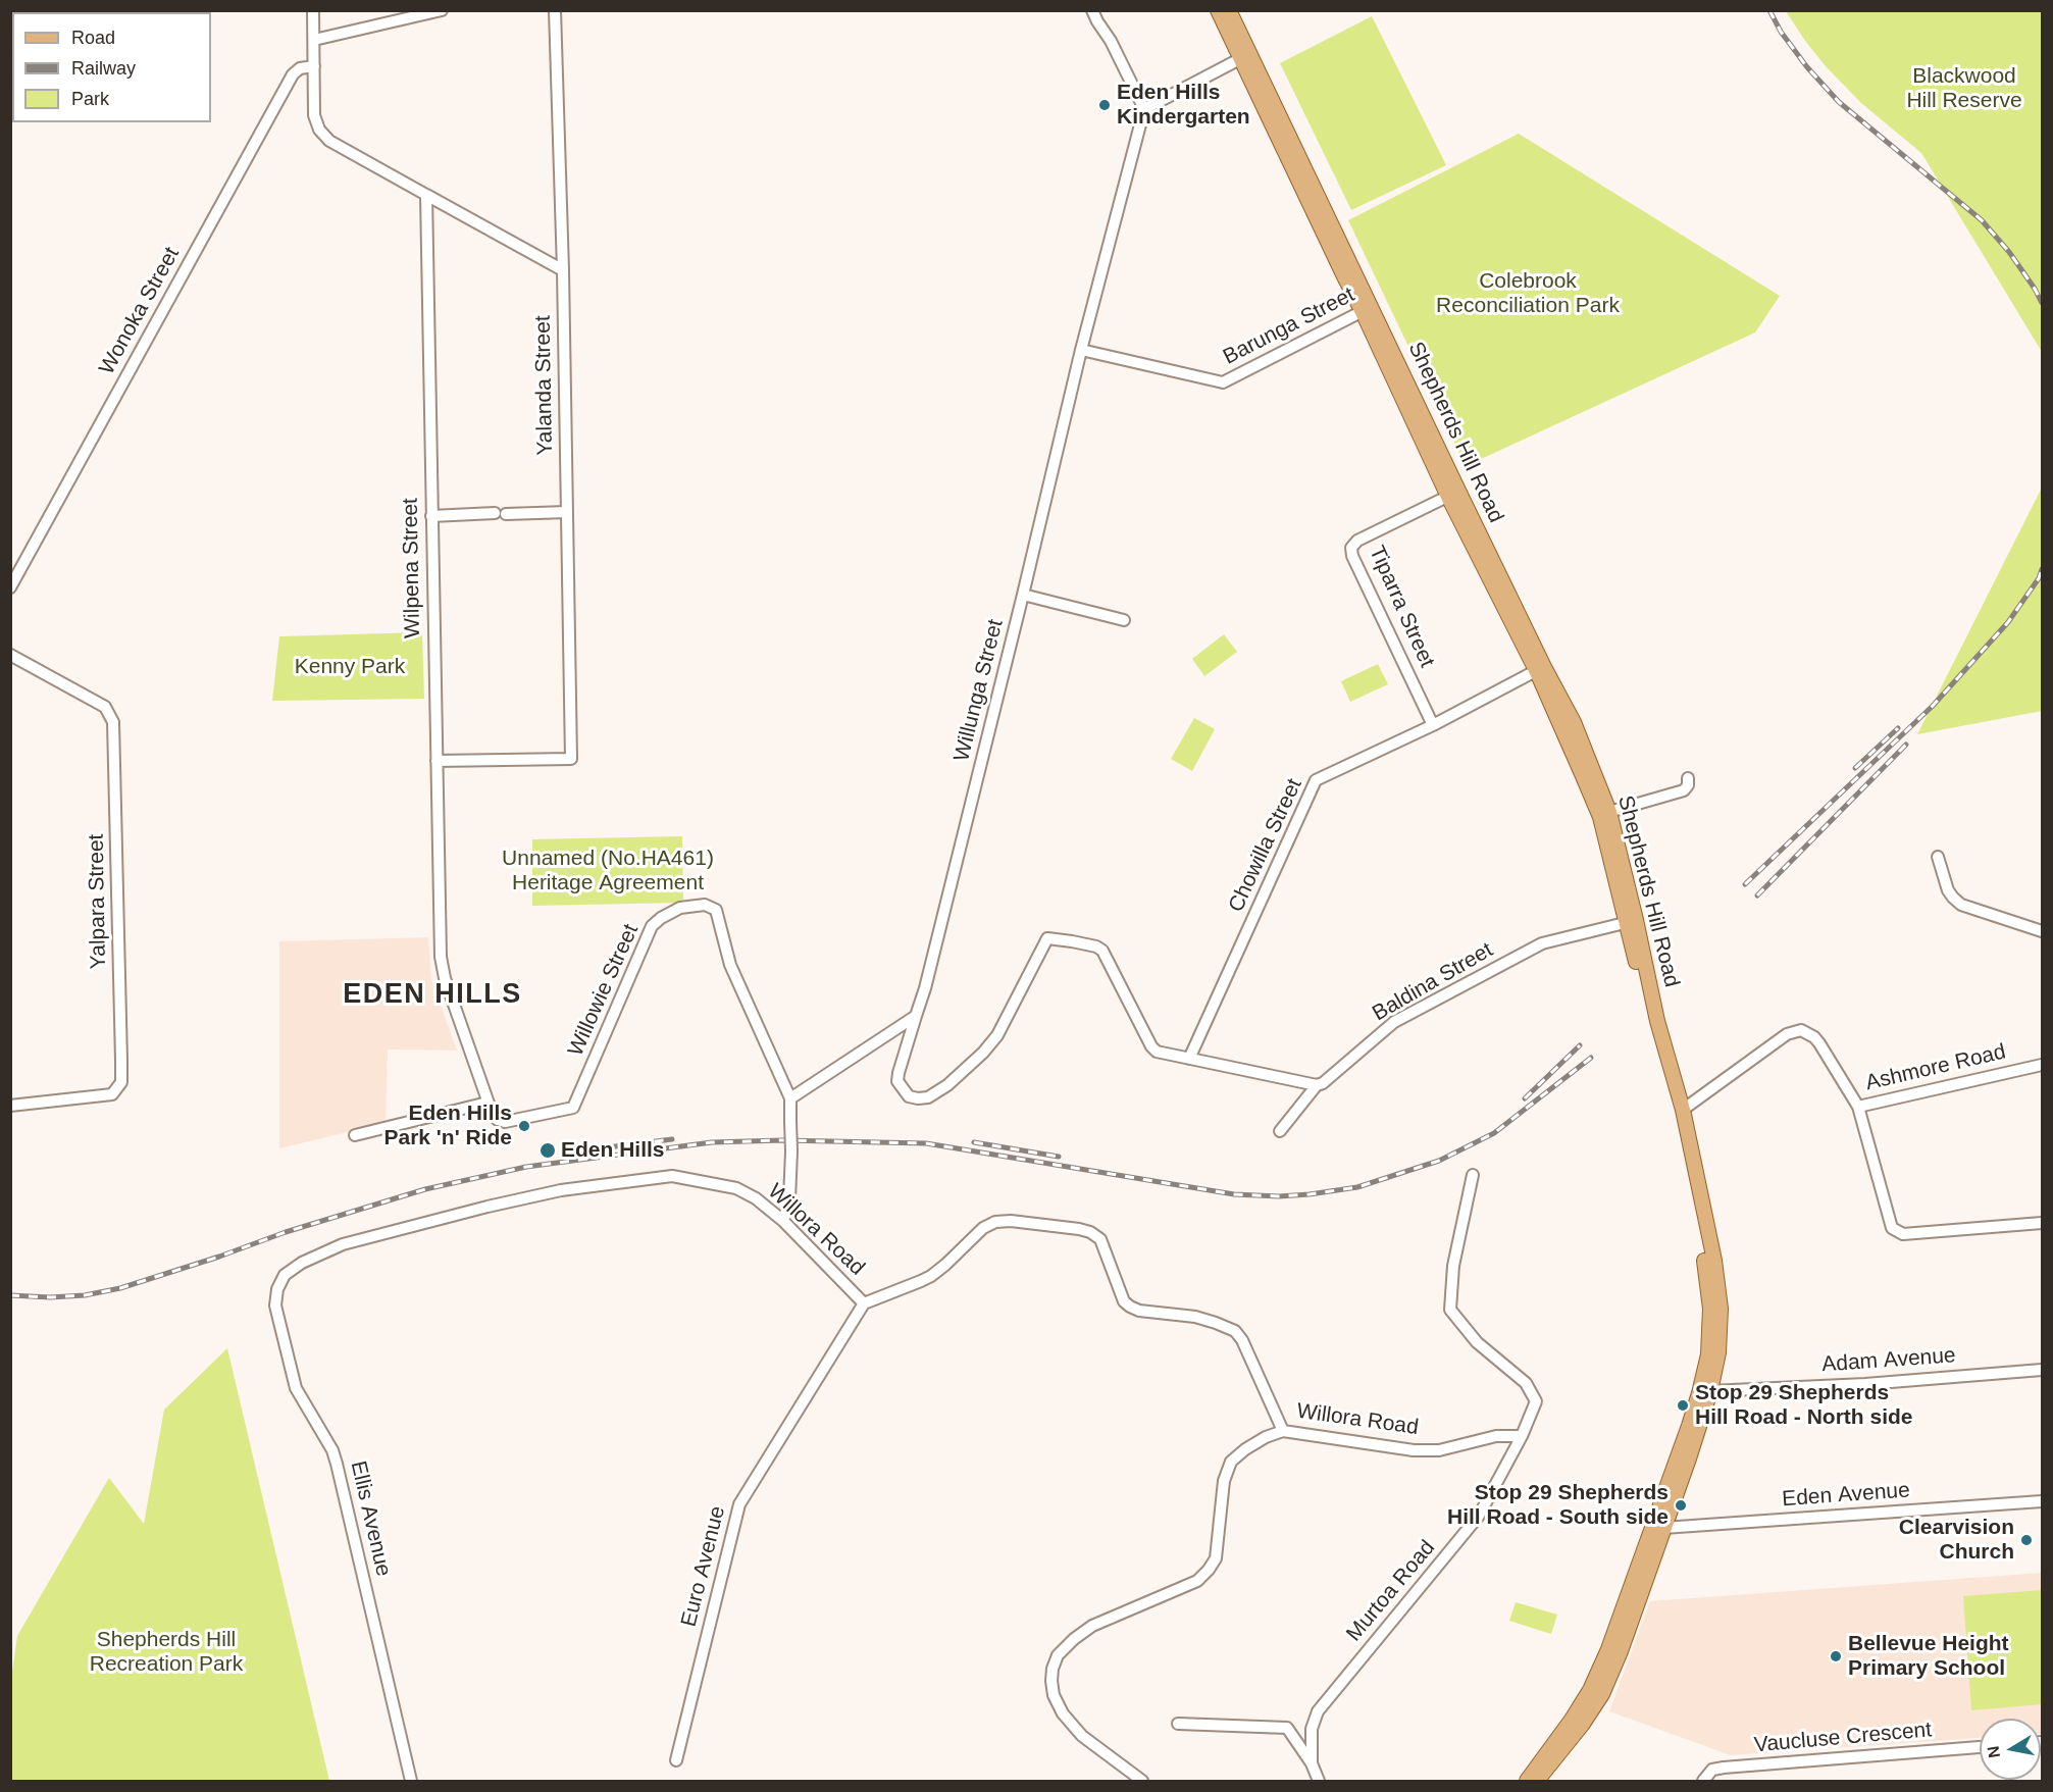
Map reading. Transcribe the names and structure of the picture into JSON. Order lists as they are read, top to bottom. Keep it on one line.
{"streets":{"main road":["Shepherds Hill Road"],"street":["Wonoka Street","Barunga Street","Yalanda Street","Wilpena Street","Tiparra Street","Willunga Street","Chowilla Street","Yalpara Street","Baldina Street","Willowie Street","Ashmore Road","Willora Road","Adam Avenue","Eden Avenue","Ellis Avenue","Euro Avenue","Murtoa Road","Vaucluse Crescent"]},"crossings":[["Barunga Street","Shepherds Hill Road"],["Barunga Street","Willunga Street"],["Yalanda Street","Wilpena Street"],["Shepherds Hill Road","Tiparra Street"],["Shepherds Hill Road","Chowilla Street"],["Shepherds Hill Road","Baldina Street"],["Shepherds Hill Road","Ashmore Road"],["Shepherds Hill Road","Adam Avenue"],["Shepherds Hill Road","Eden Avenue"],["Wilpena Street","Willowie Street"],["Tiparra Street","Chowilla Street"],["Willunga Street","Chowilla Street"],["Willora Road","Ellis Avenue"],["Willora Road","Euro Avenue"],["Willora Road","Murtoa Road"]],"districts":["EDEN HILLS"],"parks":["Blackwood Hill Reserve","Colebrook Reconciliation Park","Kenny Park","Unnamed (No.HA461) Heritage Agreement","Shepherds Hill Recreation Park"],"places":["Eden Hills Kindergarten","Eden Hills Park 'n' Ride","Eden Hills","Stop 29 Shepherds Hill Road - North side","Stop 29 Shepherds Hill Road - South side","Clearvision Church","Bellevue Height Primary School"],"legend":["Road","Railway","Park"],"north":"left"}
